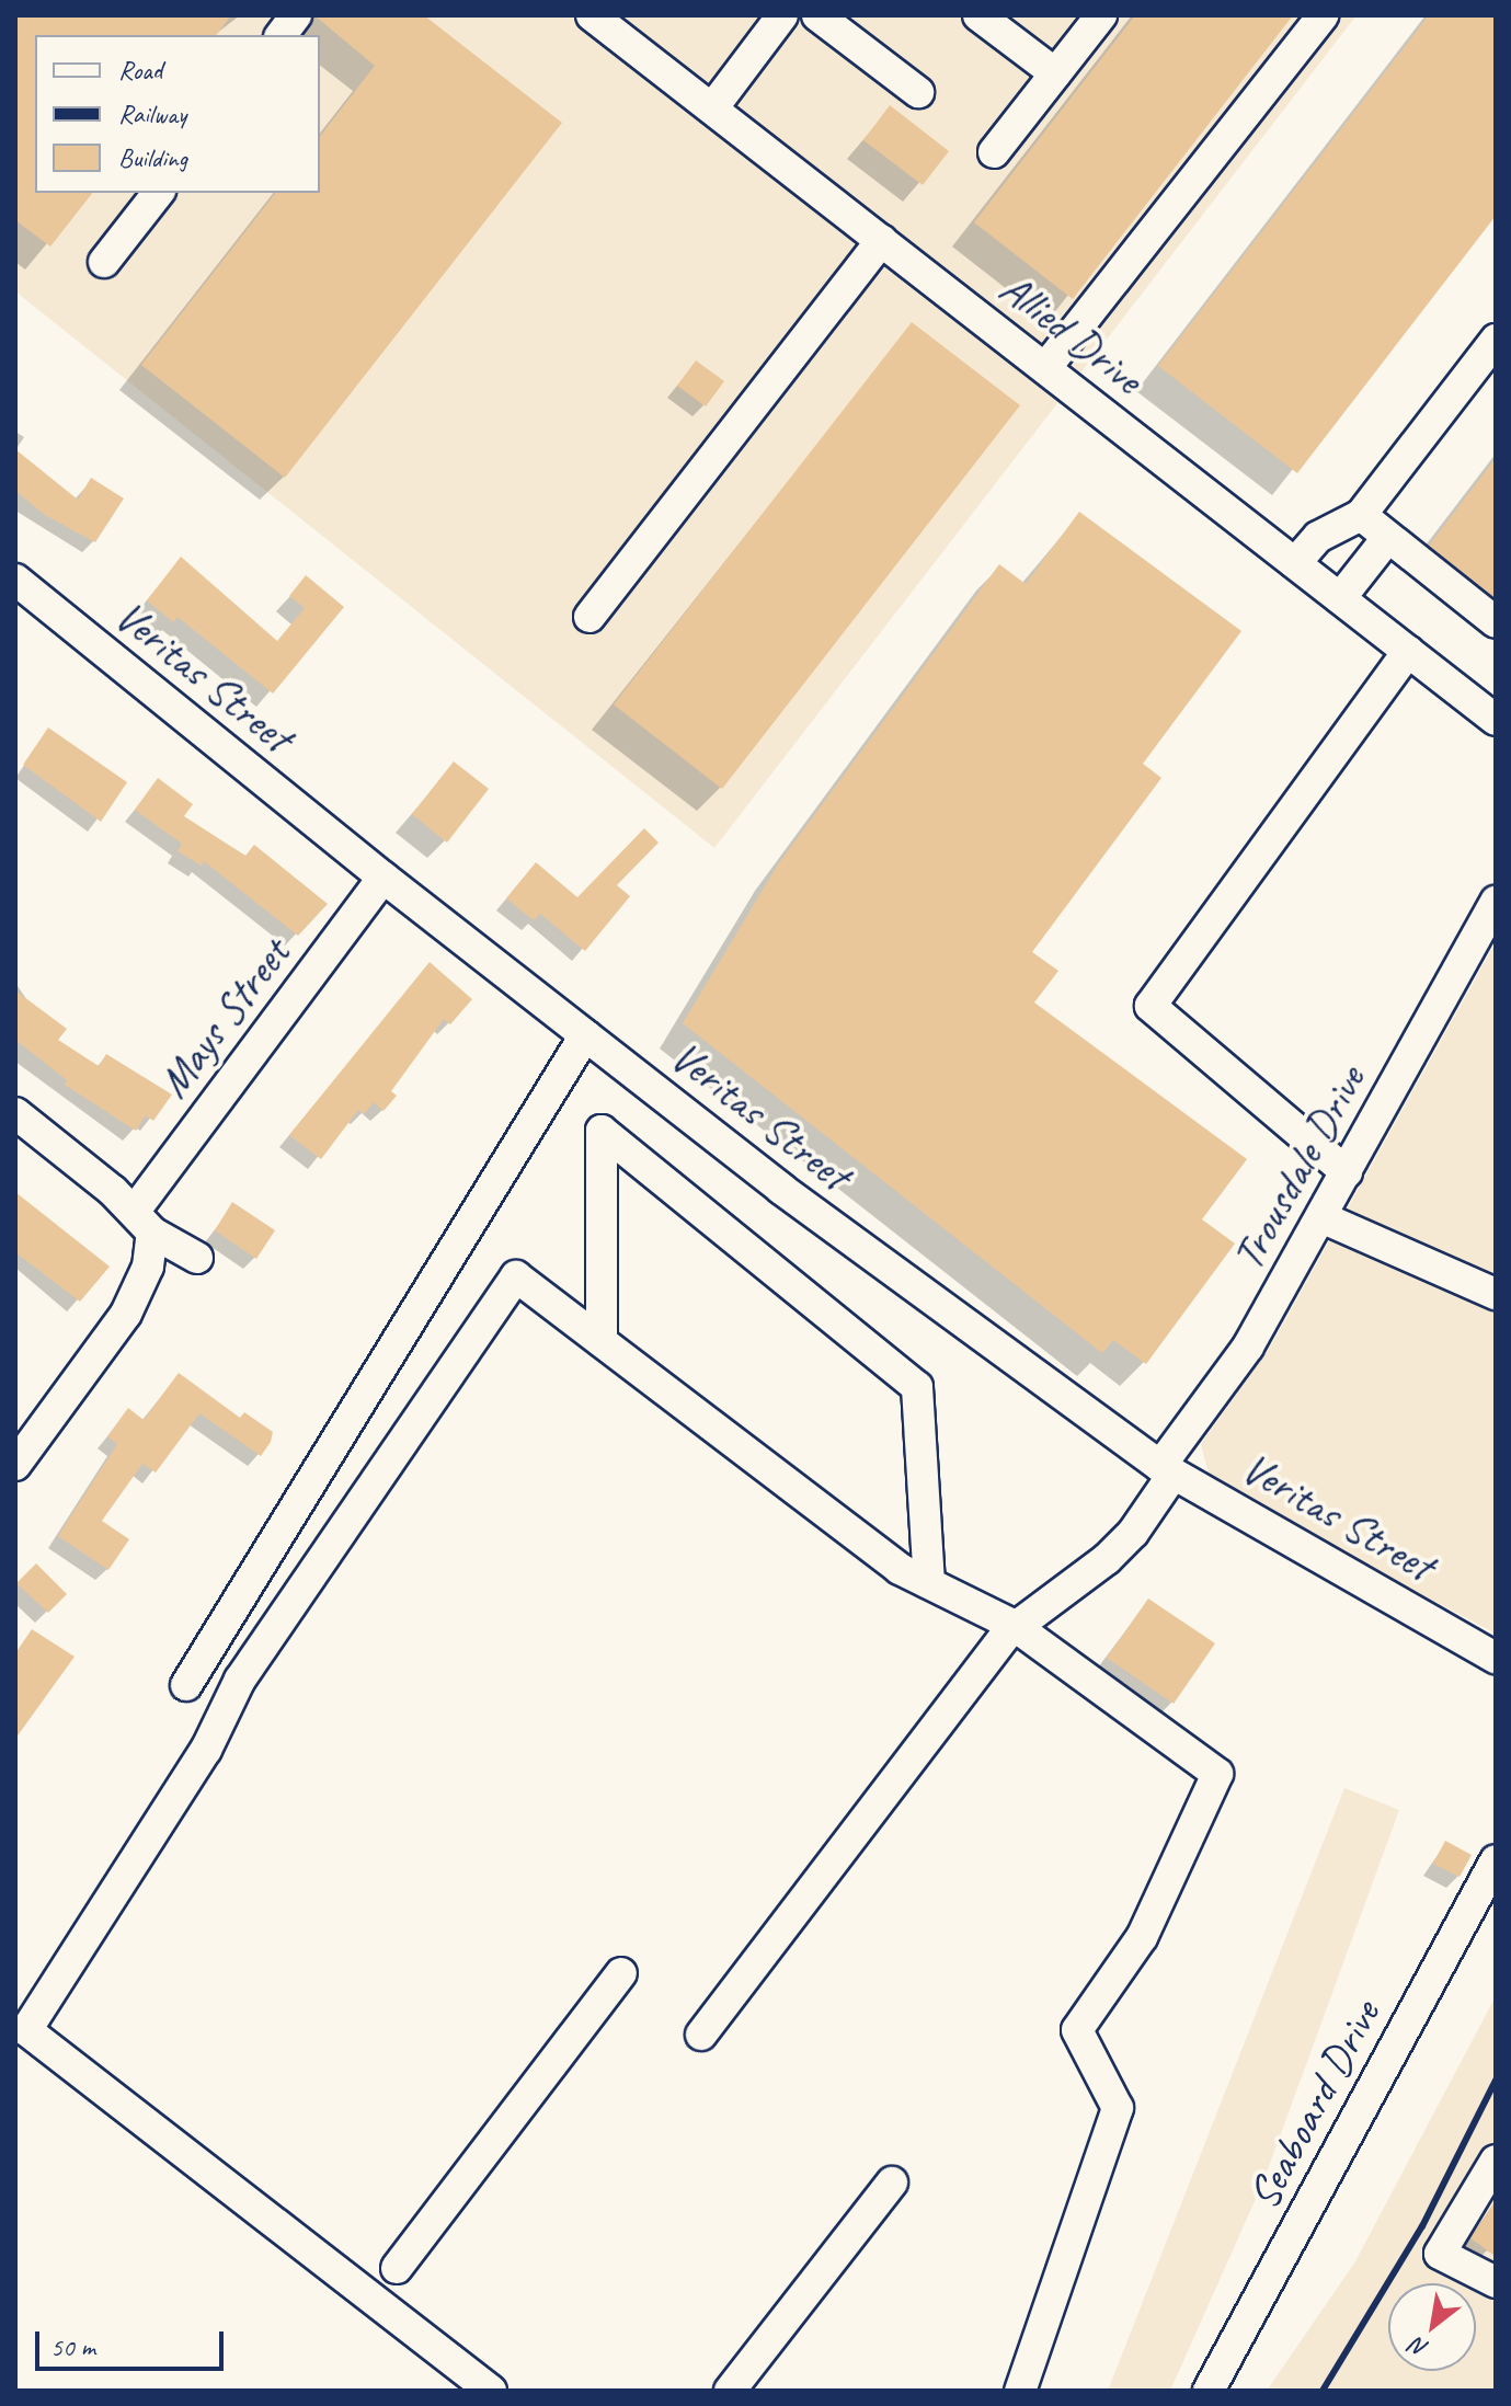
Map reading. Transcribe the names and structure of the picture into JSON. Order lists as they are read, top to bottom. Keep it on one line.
{"streets":{"street":["Allied Drive","Veritas Street","Mays Street","Trousdale Drive","Seaboard Drive"]},"crossings":[["Veritas Street","Mays Street"],["Veritas Street","Trousdale Drive"]],"legend":["Road","Railway","Building"],"scale_bar":"50 m","north":"bottom left"}
